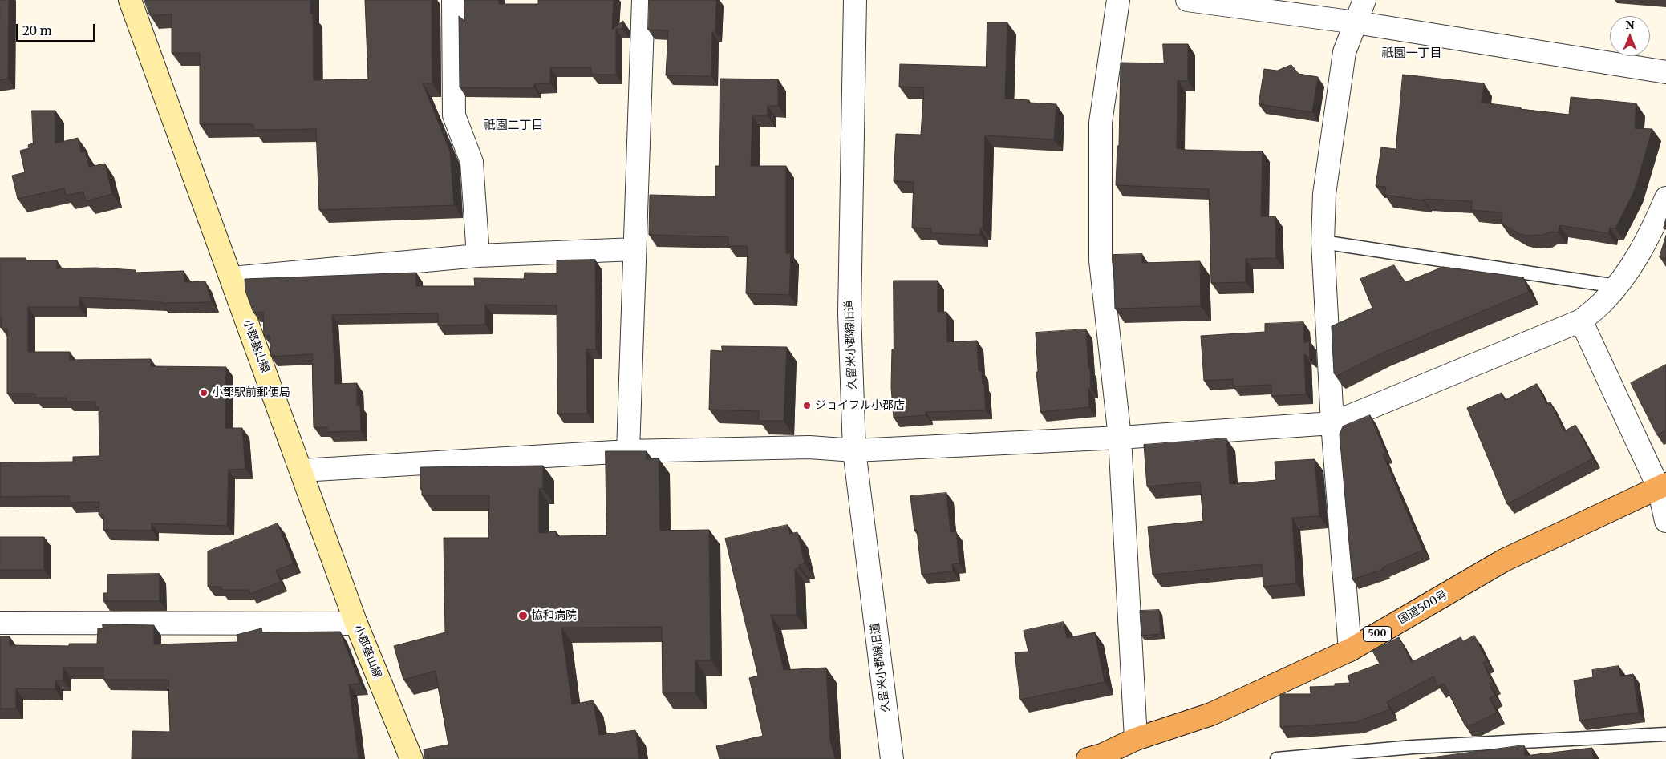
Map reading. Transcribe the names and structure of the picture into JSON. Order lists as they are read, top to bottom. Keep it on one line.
{"streets":{"highway":["国道500号","500"],"main road":["小郡基山線"],"street":["久留米小郡線旧道"]},"districts":["祇園一丁目","祇園二丁目"],"places":["小郡駅前郵便局","ジョイフル小郡店","協和病院"],"scale_bar":"20 m","north":"top"}
